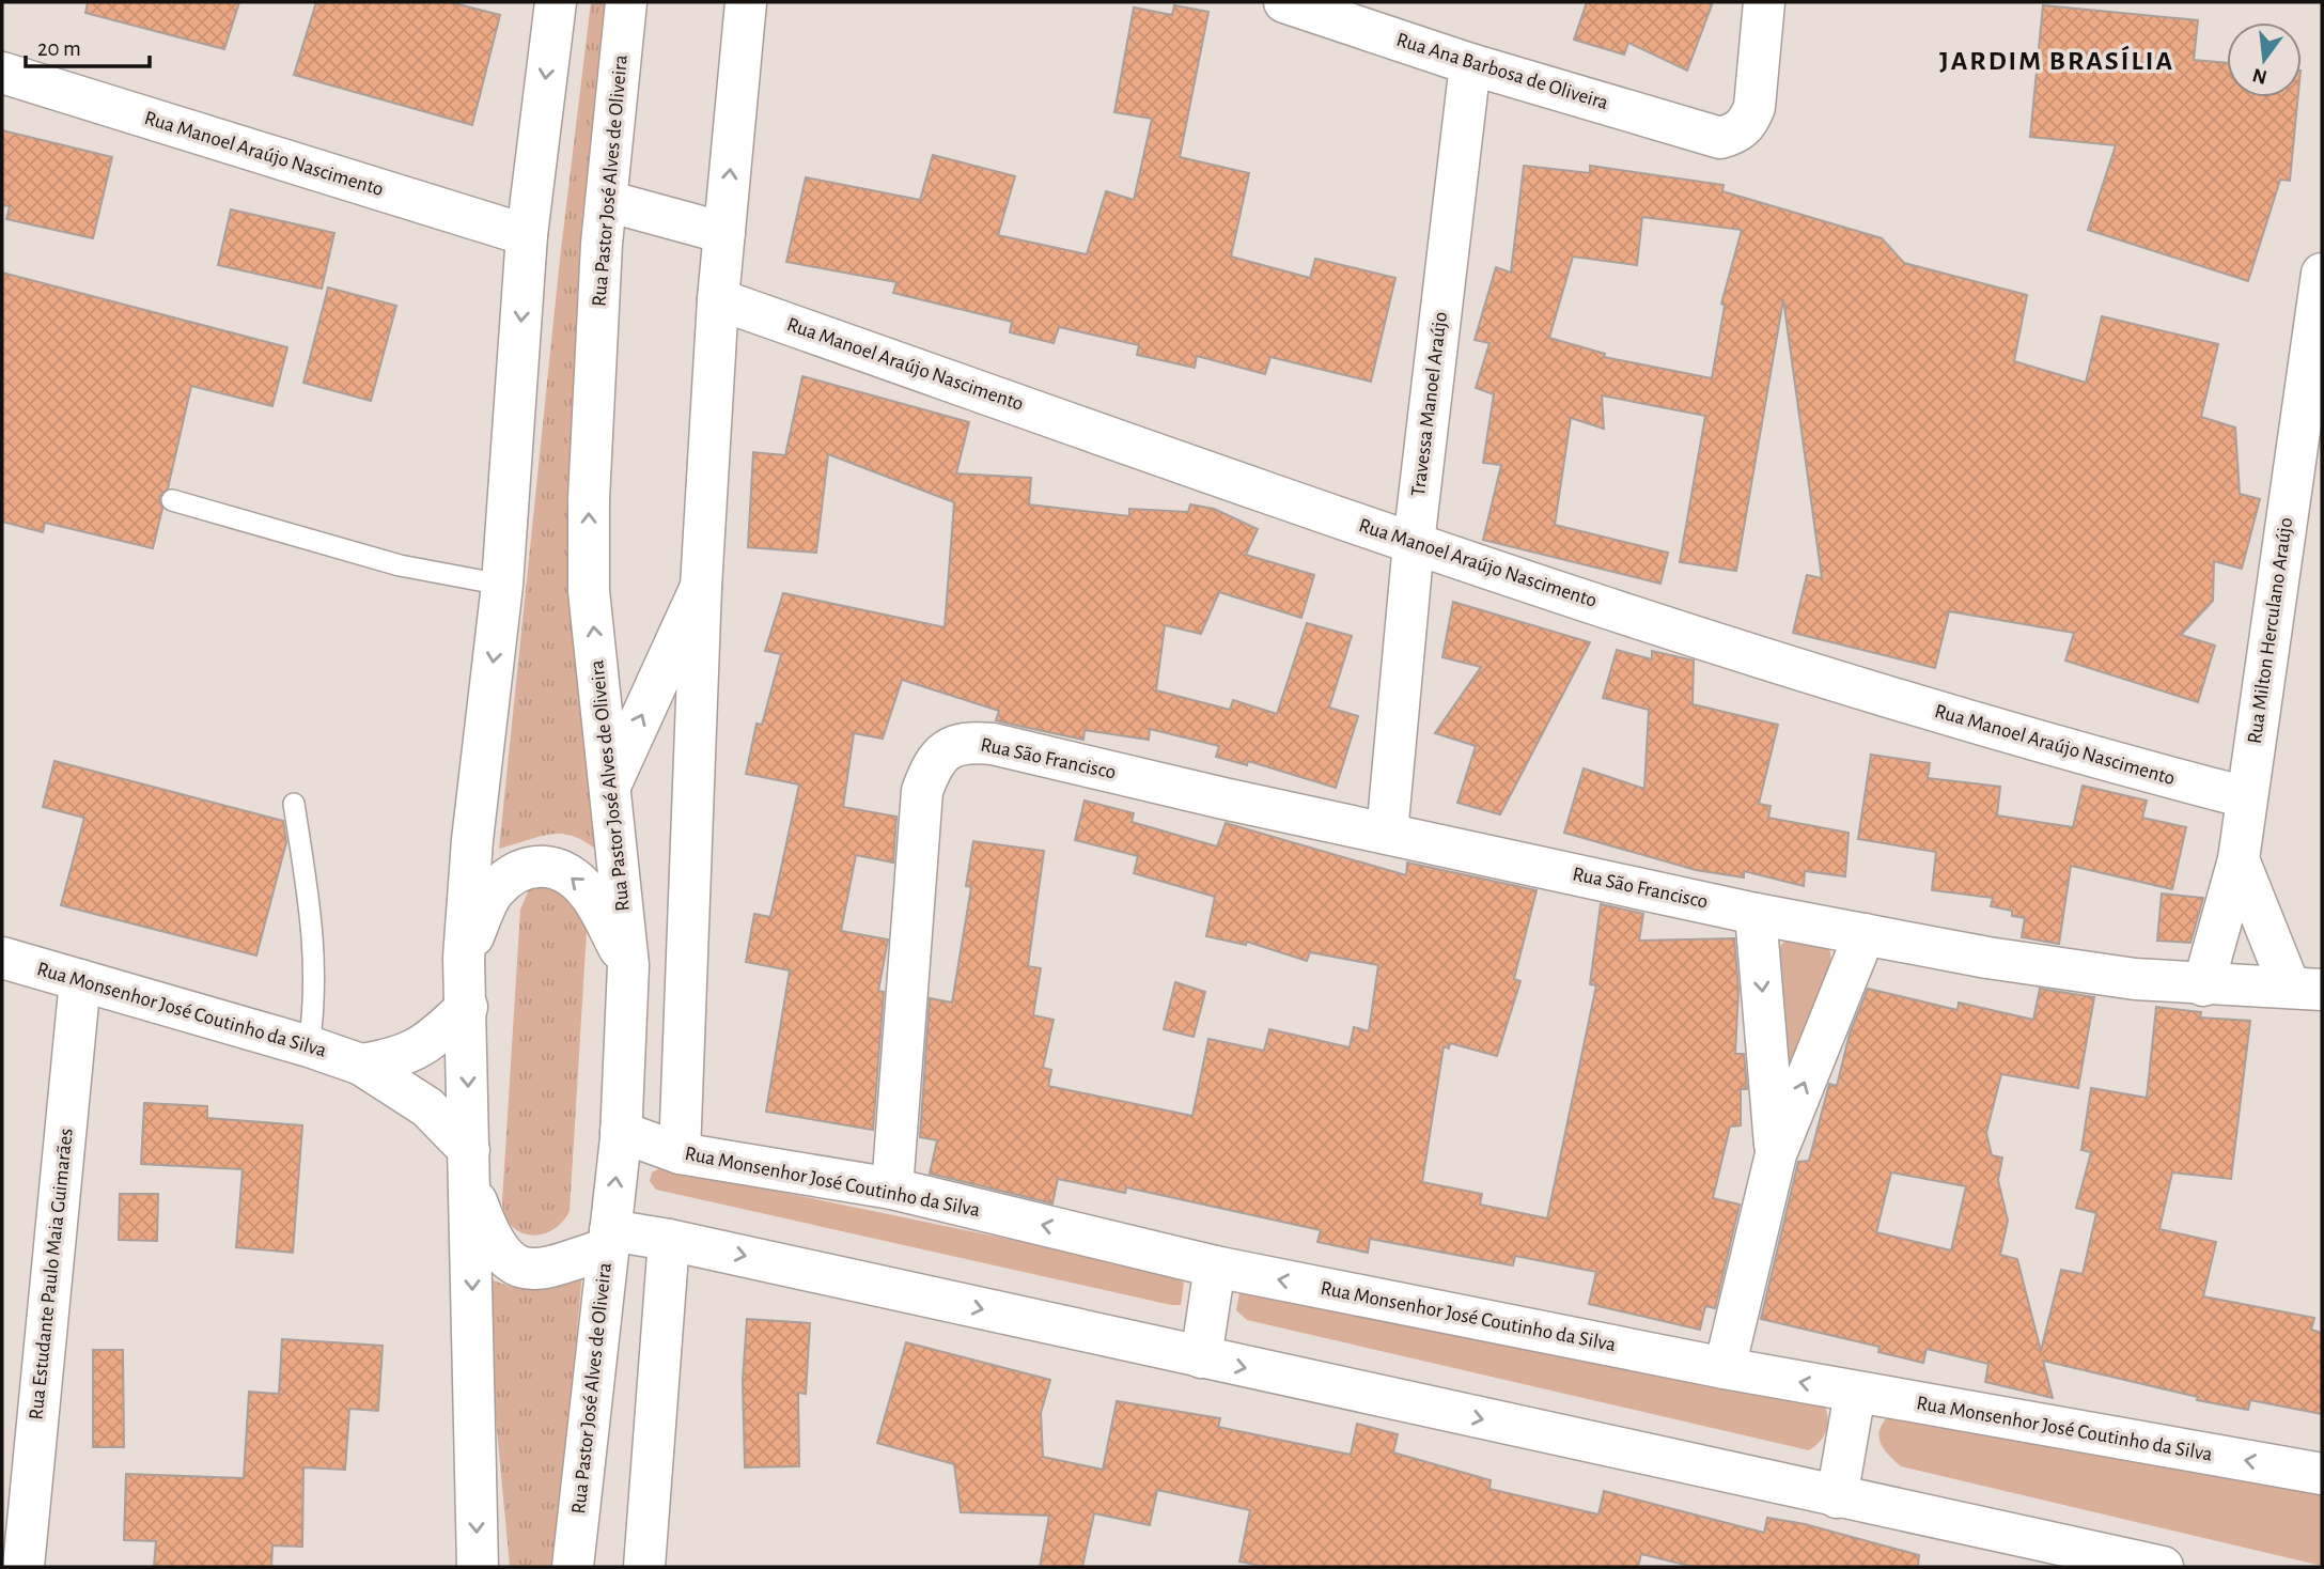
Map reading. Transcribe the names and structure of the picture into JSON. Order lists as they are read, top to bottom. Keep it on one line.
{"streets":{"main road":["Rua Ana Barbosa de Oliveira","Rua Manoel Araújo Nascimento","Rua Pastor José Alves de Oliveira","Travessa Manoel Araújo","Rua Milton Herculano Araújo","Rua São Francisco","Rua Monsenhor José Coutinho da Silva","Rua Estudante Paulo Maia Guimarães"]},"crossings":[["Rua Ana Barbosa de Oliveira","Travessa Manoel Araújo"],["Rua Manoel Araújo Nascimento","Travessa Manoel Araújo"],["Rua Manoel Araújo Nascimento","Rua Milton Herculano Araújo"],["Rua Pastor José Alves de Oliveira","Rua Monsenhor José Coutinho da Silva"],["Travessa Manoel Araújo","Rua São Francisco"],["Rua Milton Herculano Araújo","Rua São Francisco"],["Rua São Francisco","Rua Monsenhor José Coutinho da Silva"],["Rua Monsenhor José Coutinho da Silva","Rua Estudante Paulo Maia Guimarães"]],"districts":["JARDIM BRASÍLIA"],"scale_bar":"20 m","north":"bottom"}
